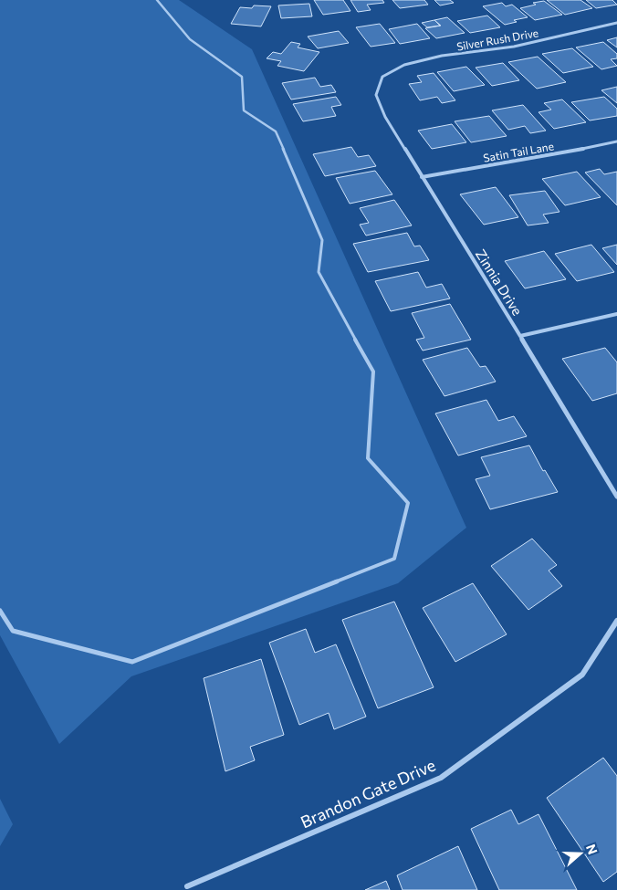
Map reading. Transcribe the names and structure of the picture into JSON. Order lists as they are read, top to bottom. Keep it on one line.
{"streets":{"street":["Silver Rush Drive","Satin Tail Lane","Zinnia Drive","Brandon Gate Drive"]},"crossings":[["Silver Rush Drive","Zinnia Drive"],["Satin Tail Lane","Zinnia Drive"]],"north":"right"}
